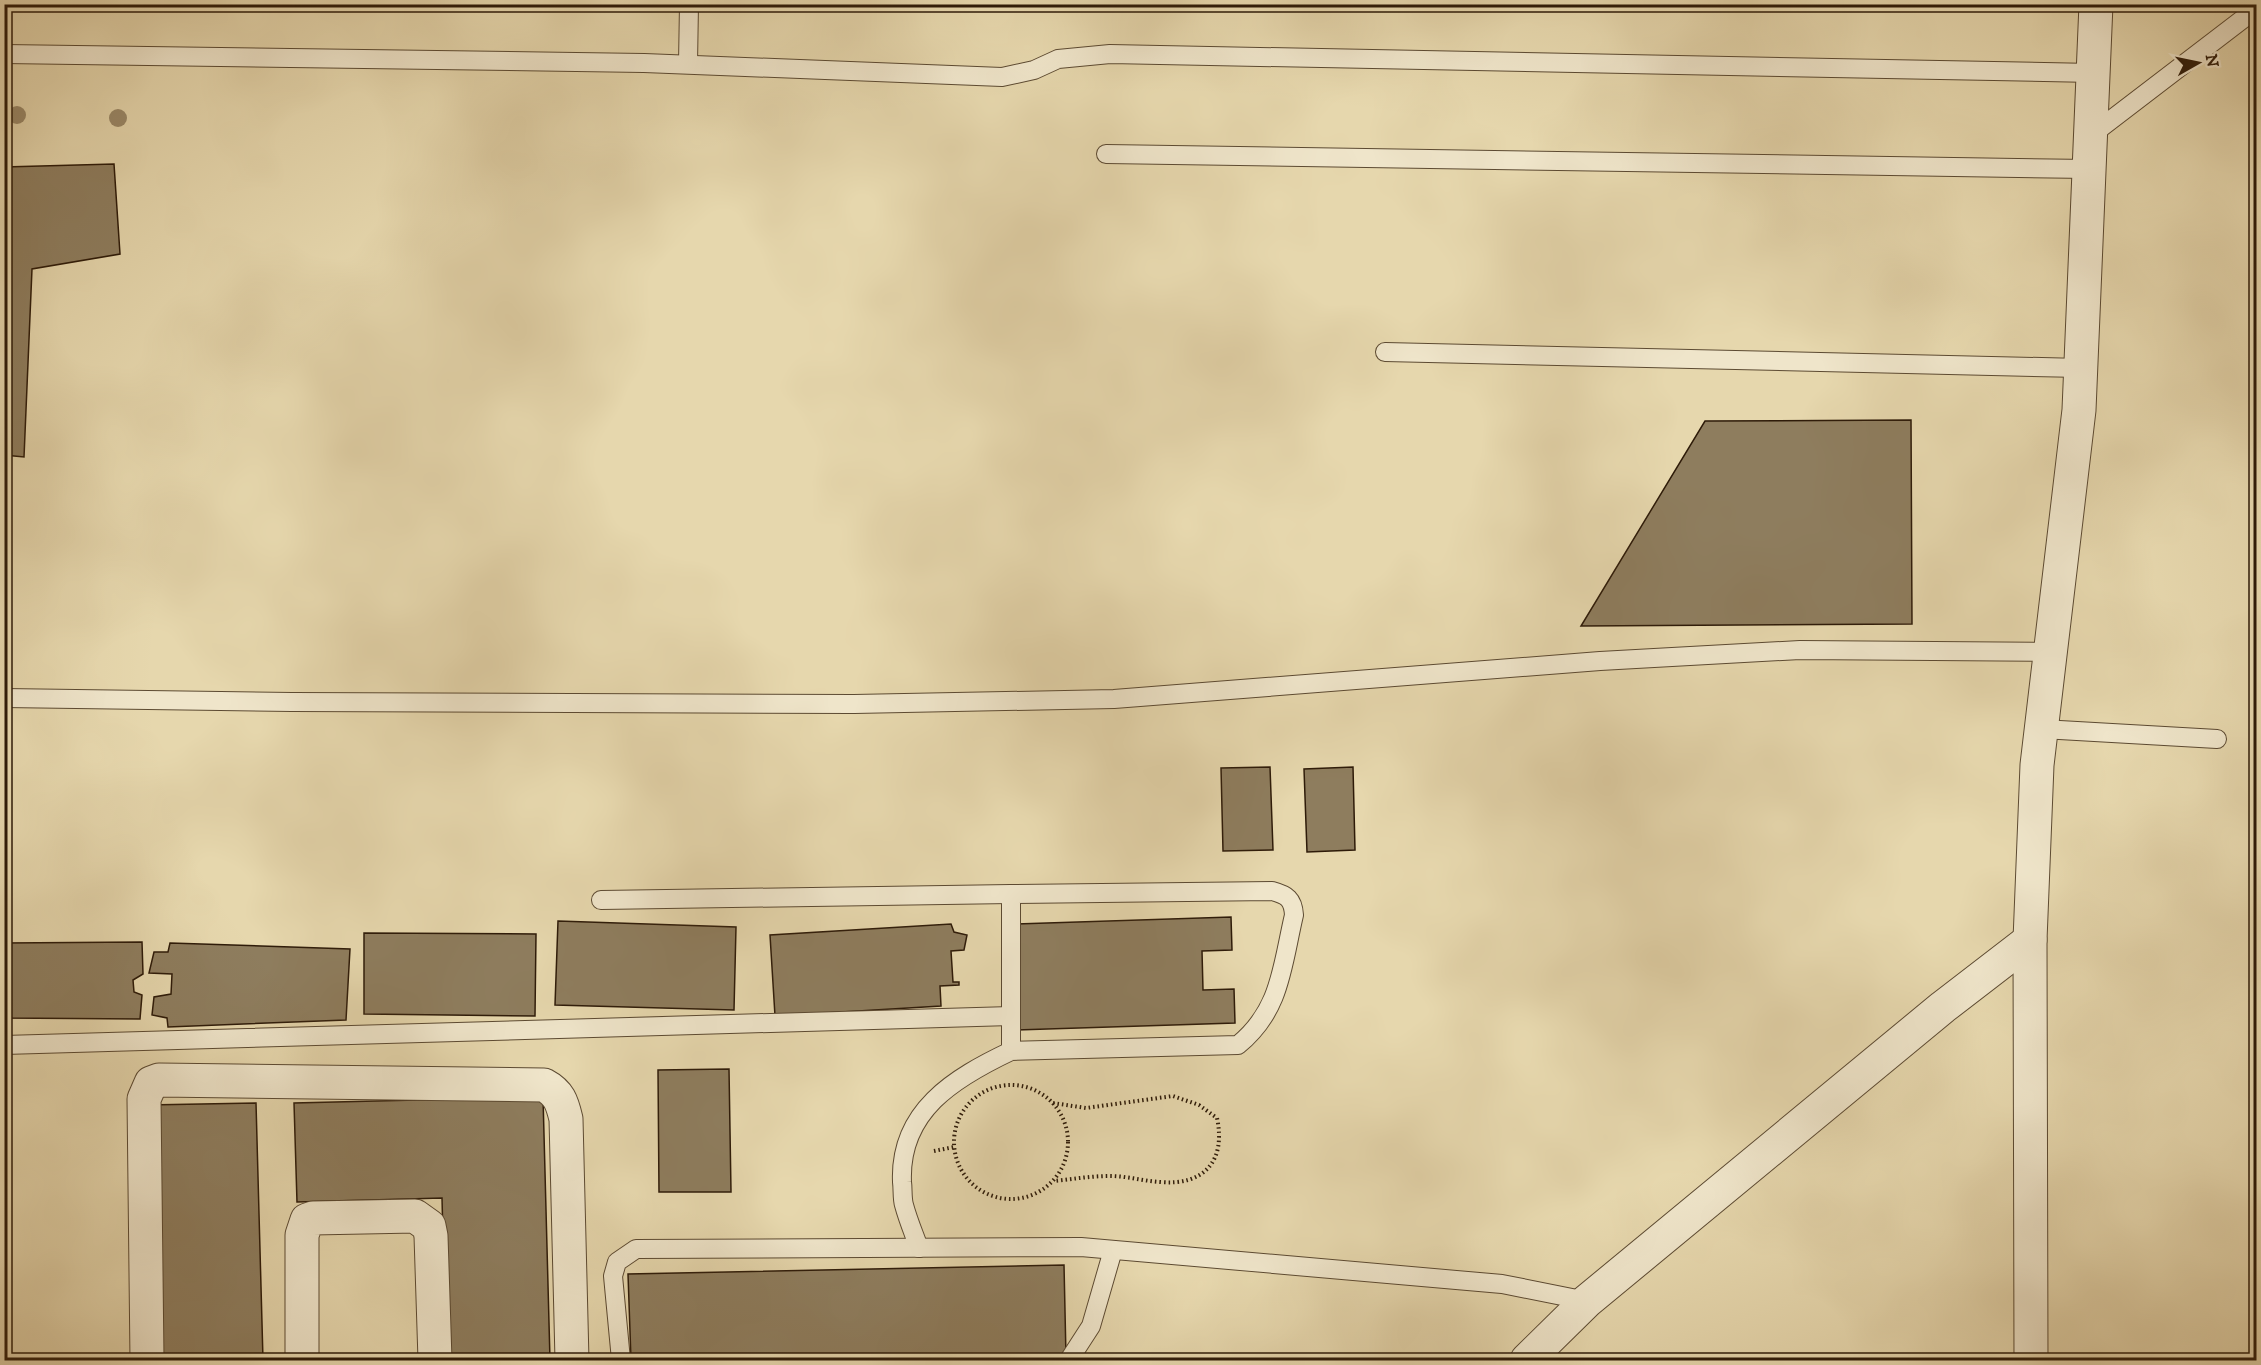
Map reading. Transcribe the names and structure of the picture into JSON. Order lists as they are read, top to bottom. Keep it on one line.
{"north":"right"}
